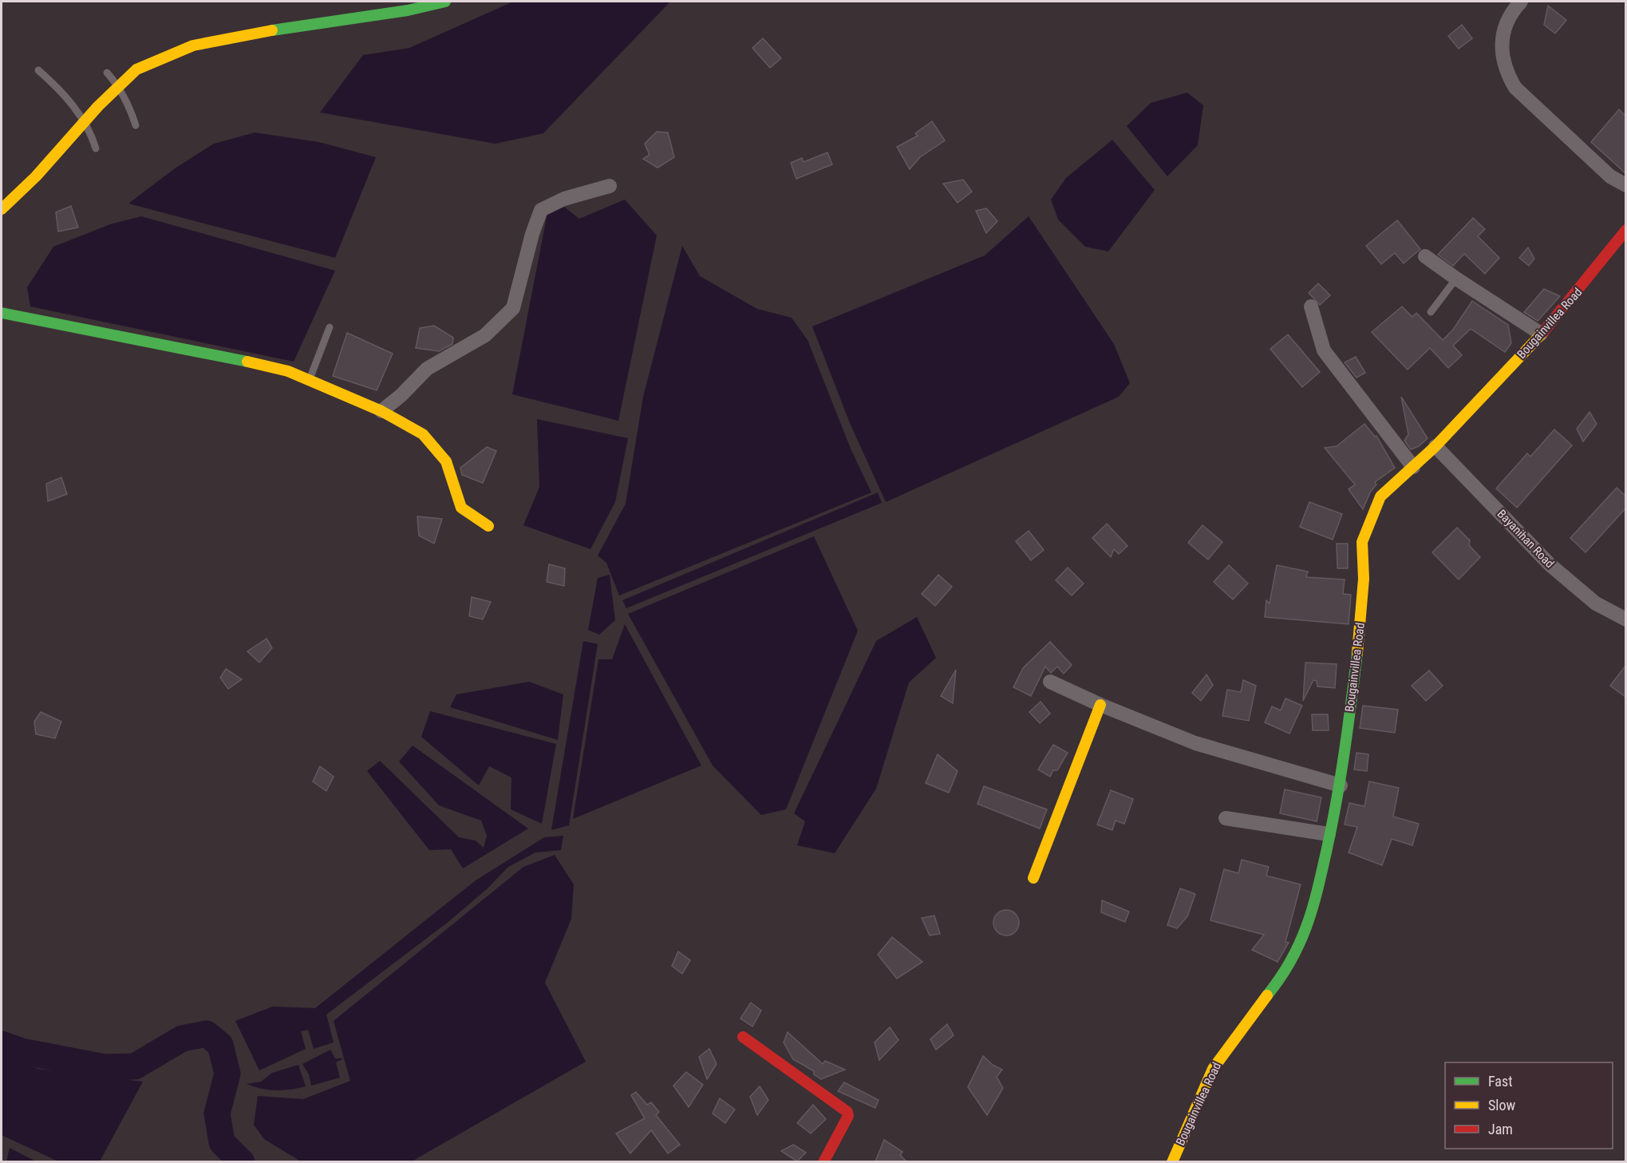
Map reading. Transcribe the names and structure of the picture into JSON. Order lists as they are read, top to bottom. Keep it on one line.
{"streets":{"street":["Bougainvillea Road","Bayanihan Road"]},"crossings":[["Bougainvillea Road","Bayanihan Road"]],"legend":["Fast","Slow","Jam"]}
